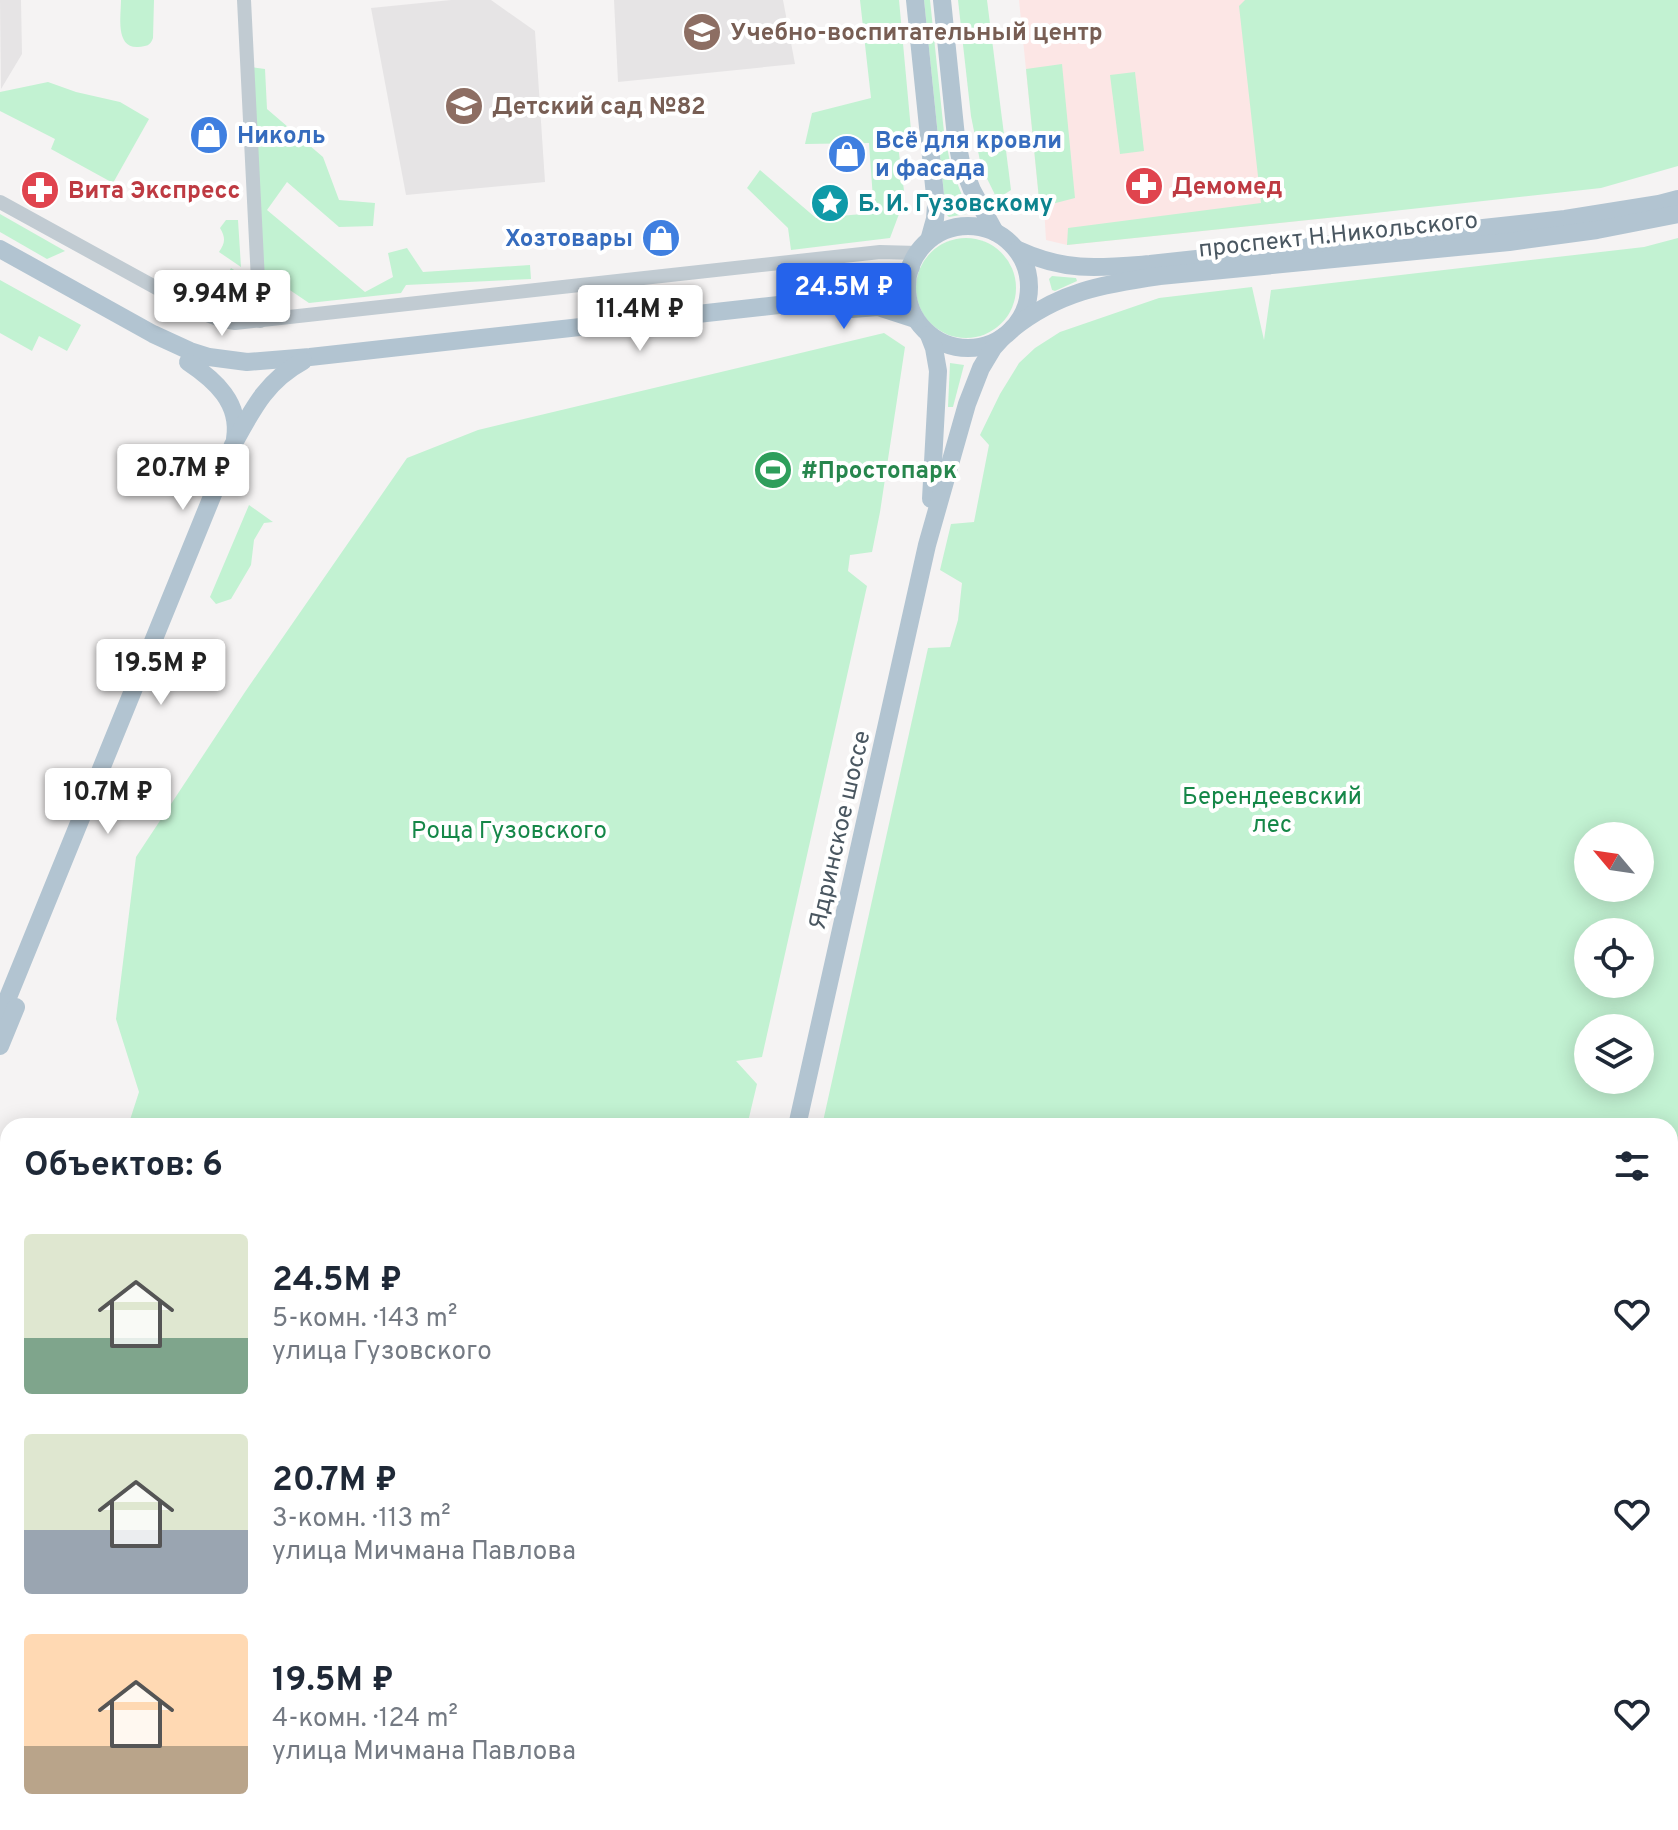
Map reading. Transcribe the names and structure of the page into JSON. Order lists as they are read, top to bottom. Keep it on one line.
{"streets":{"main road":["проспект Н.Никольского","Ядринское шоссе"]},"crossings":[["проспект Н.Никольского","Ядринское шоссе"]],"parks":["Берендеевский лес","Роща Гузовского"],"places":{"school or university":["Учебно-воспитательный центр","Детский сад №82"],"shop":["Николь","Всё для кровли и фасада","Хозтовары"],"pharmacy":["Демомед","Вита Экспресс"],"place":["Б. И. Гузовскому"],"sports":["#Простопарк"]},"north":"top left","page":{"price":["24.5M ₽","9.94M ₽","11.4M ₽","20.7M ₽","19.5M ₽","10.7M ₽"],"heading":"Объектов: 6","list":[{"name":"24.5M ₽","note":"5-комн. · 143 m² · улица Гузовского"},{"name":"20.7M ₽","note":"3-комн. · 113 m² · улица Мичмана Павлова"},{"name":"19.5M ₽","note":"4-комн. · 124 m² · улица Мичмана Павлова"}]}}
